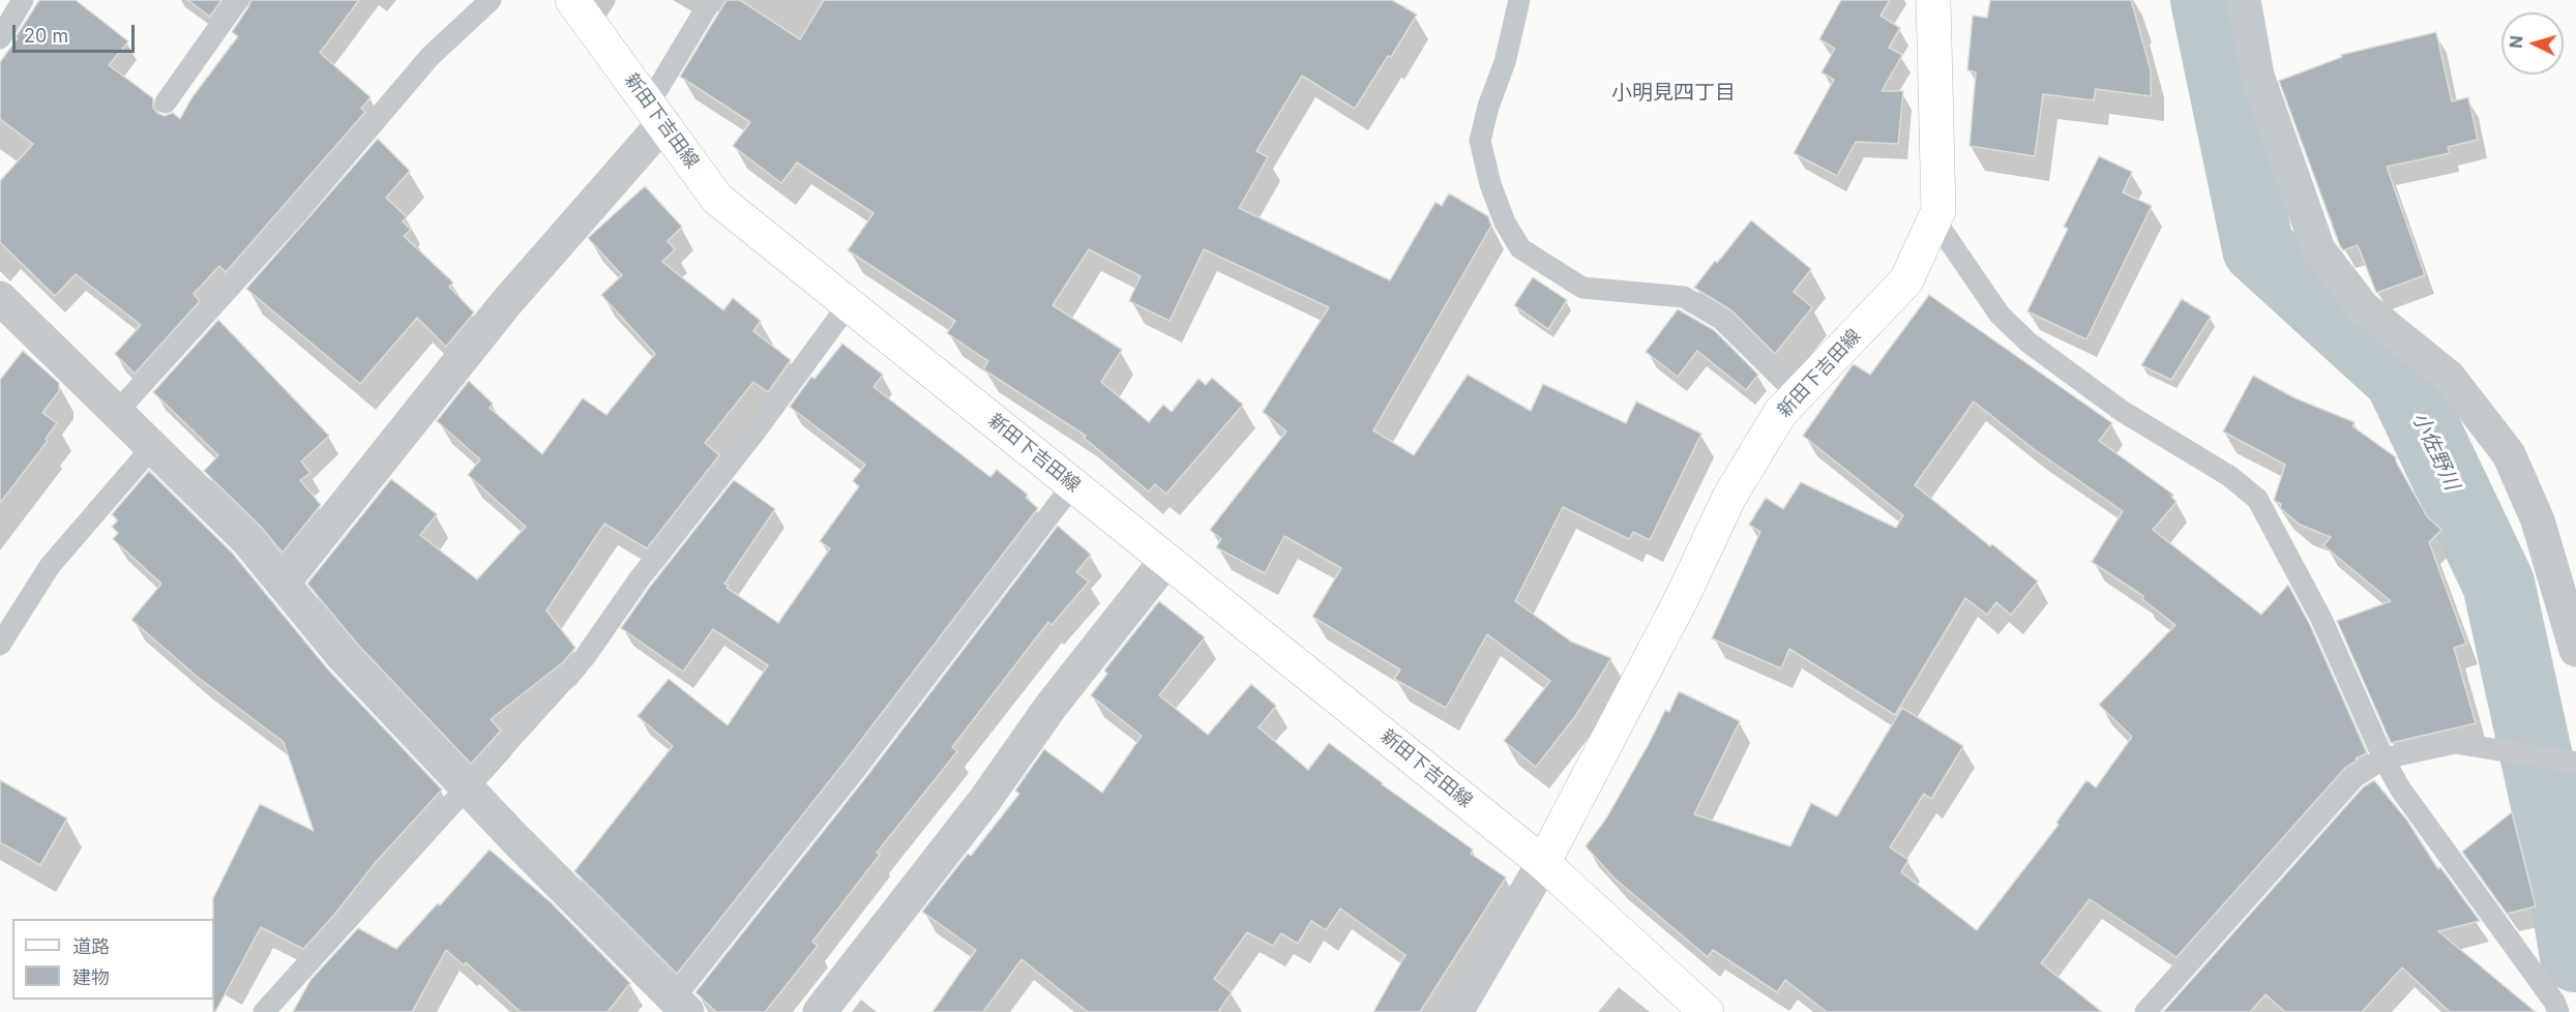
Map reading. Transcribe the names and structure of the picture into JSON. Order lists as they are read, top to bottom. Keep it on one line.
{"streets":{"main road":["新田下吉田線"]},"districts":["小明見四丁目"],"water":["小佐野川"],"legend":["道路","建物"],"scale_bar":"20 m","north":"left"}
